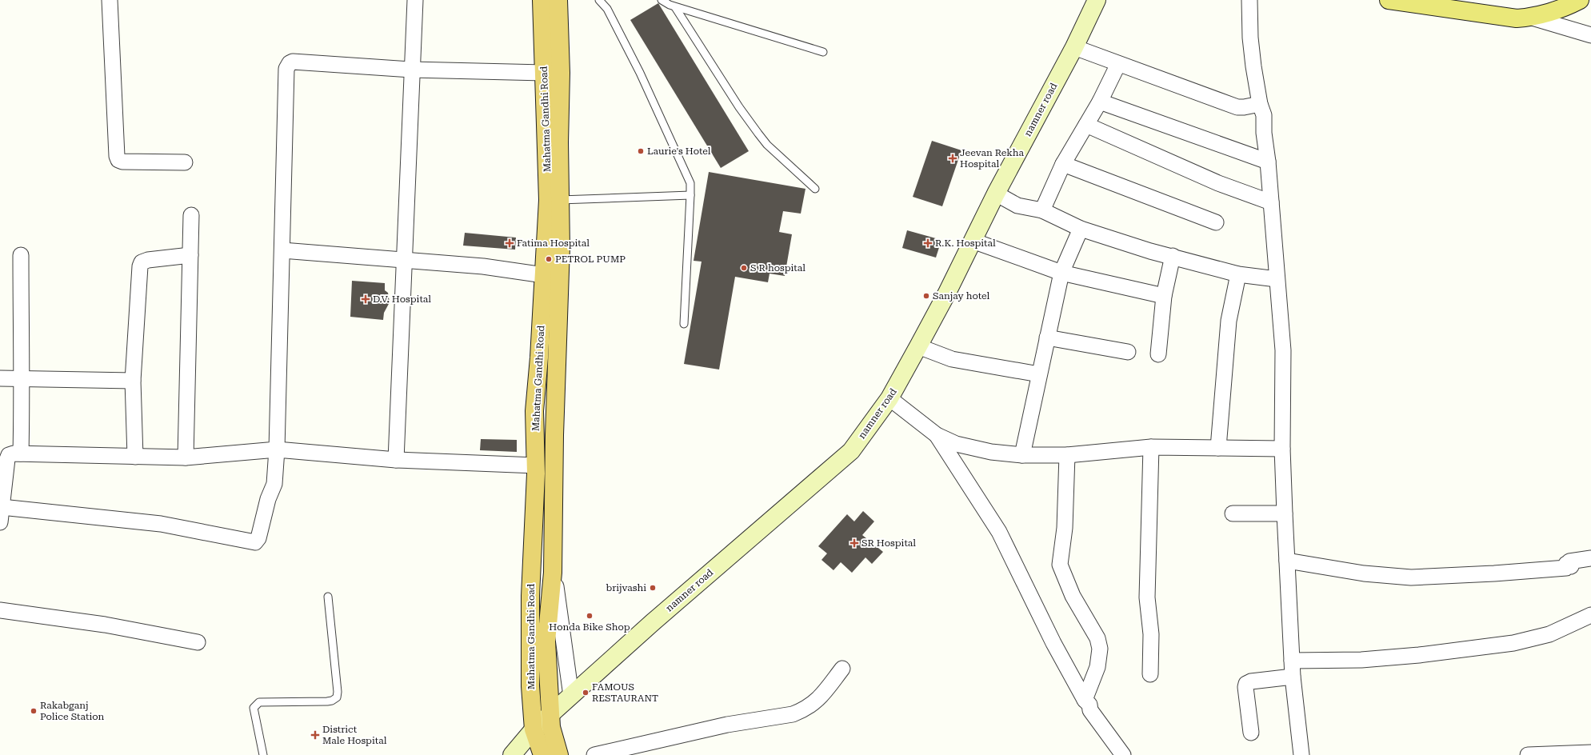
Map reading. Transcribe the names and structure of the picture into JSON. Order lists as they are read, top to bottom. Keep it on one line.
{"streets":{"highway":["Mahatma Gandhi Road"],"main road":["namner road"]},"crossings":[["namner road","Mahatma Gandhi Road"]],"places":{"other":["Laurie's Hotel","PETROL PUMP","S R hospital","Sanjay hotel","brijvashi","Honda Bike Shop","FAMOUS RESTAURANT","Rakabganj Police Station"],"health":["Jeevan Rekha Hospital","Fatima Hospital","R.K. Hospital","D.V. Hospital","SR Hospital","District Male Hospital"]}}
